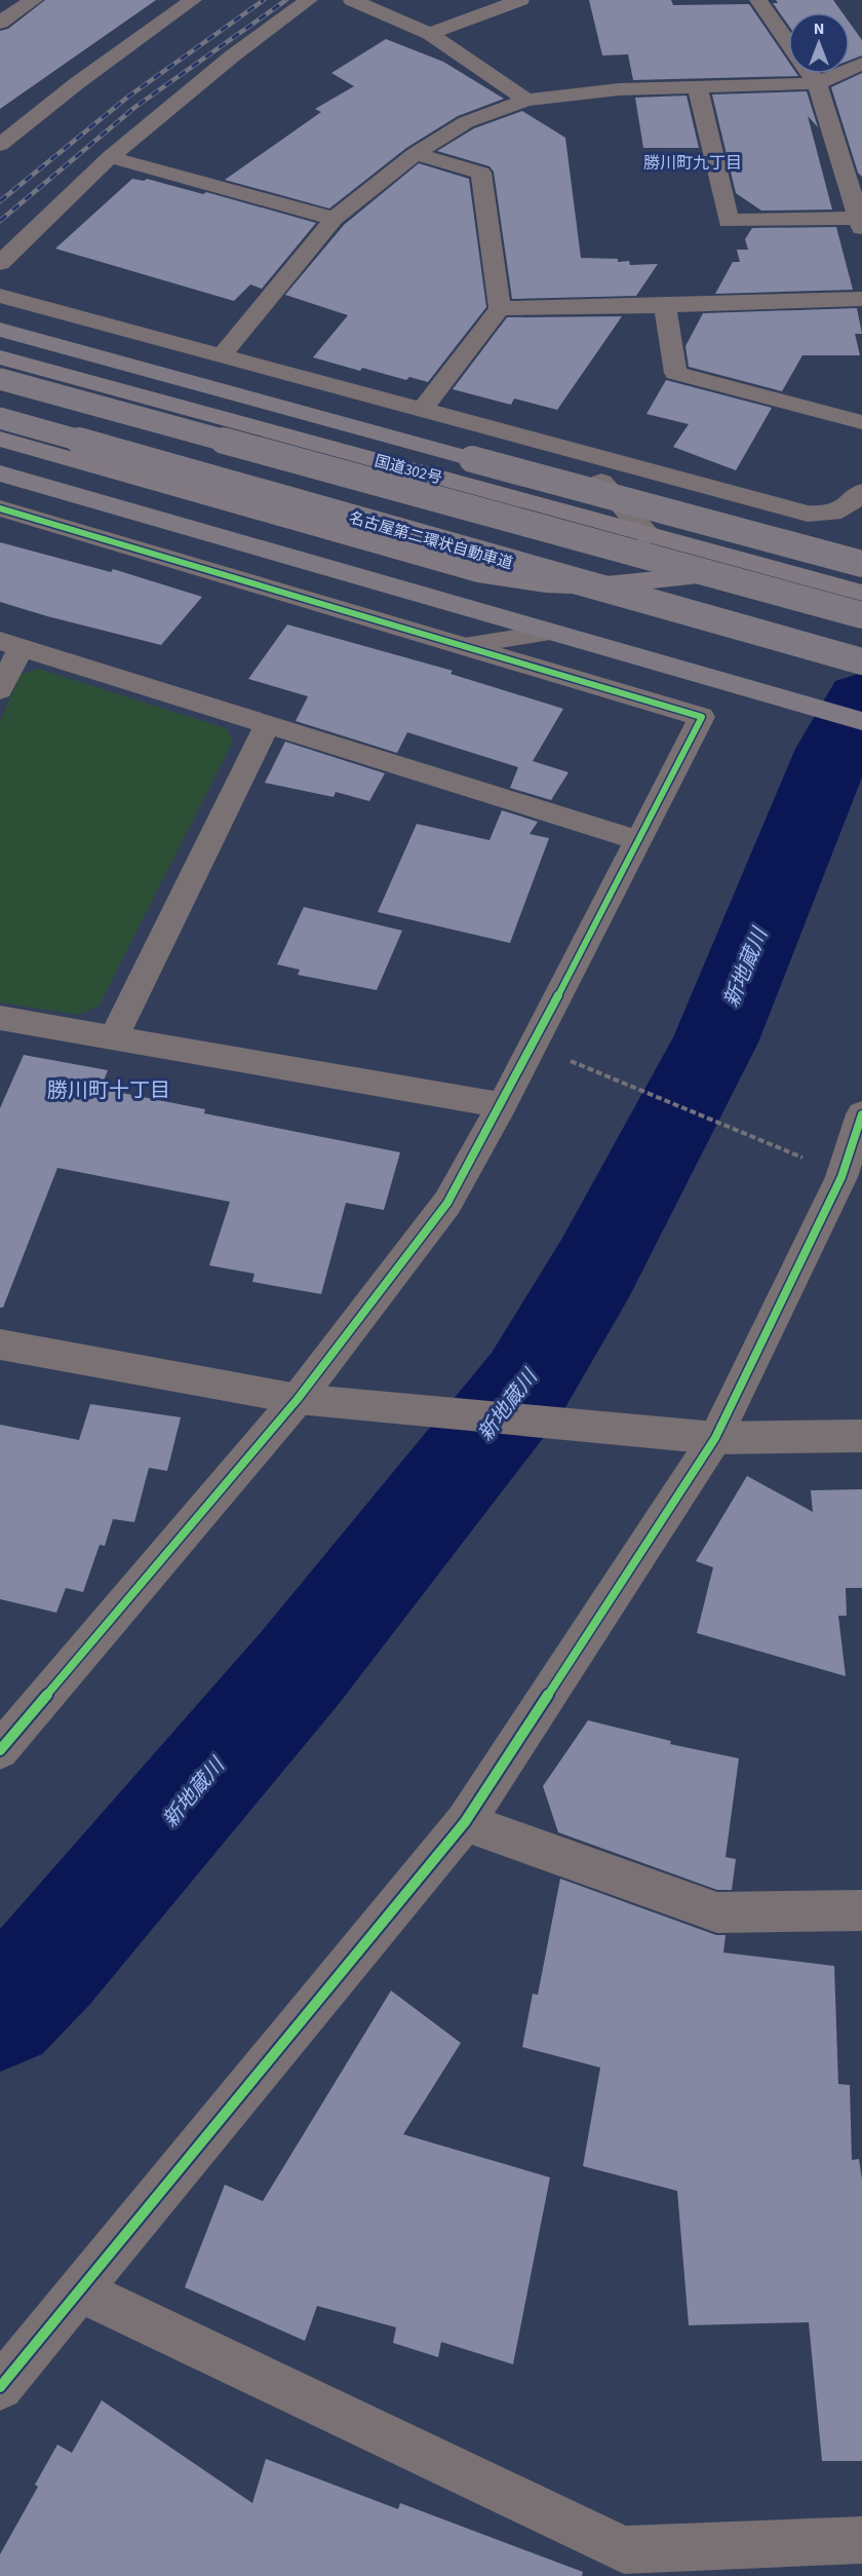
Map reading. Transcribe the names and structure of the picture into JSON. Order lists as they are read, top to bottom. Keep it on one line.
{"streets":{"highway":["国道302号","名古屋第二環状自動車道"]},"districts":["勝川町九丁目","勝川町十丁目"],"water":["新地蔵川"],"north":"top"}
